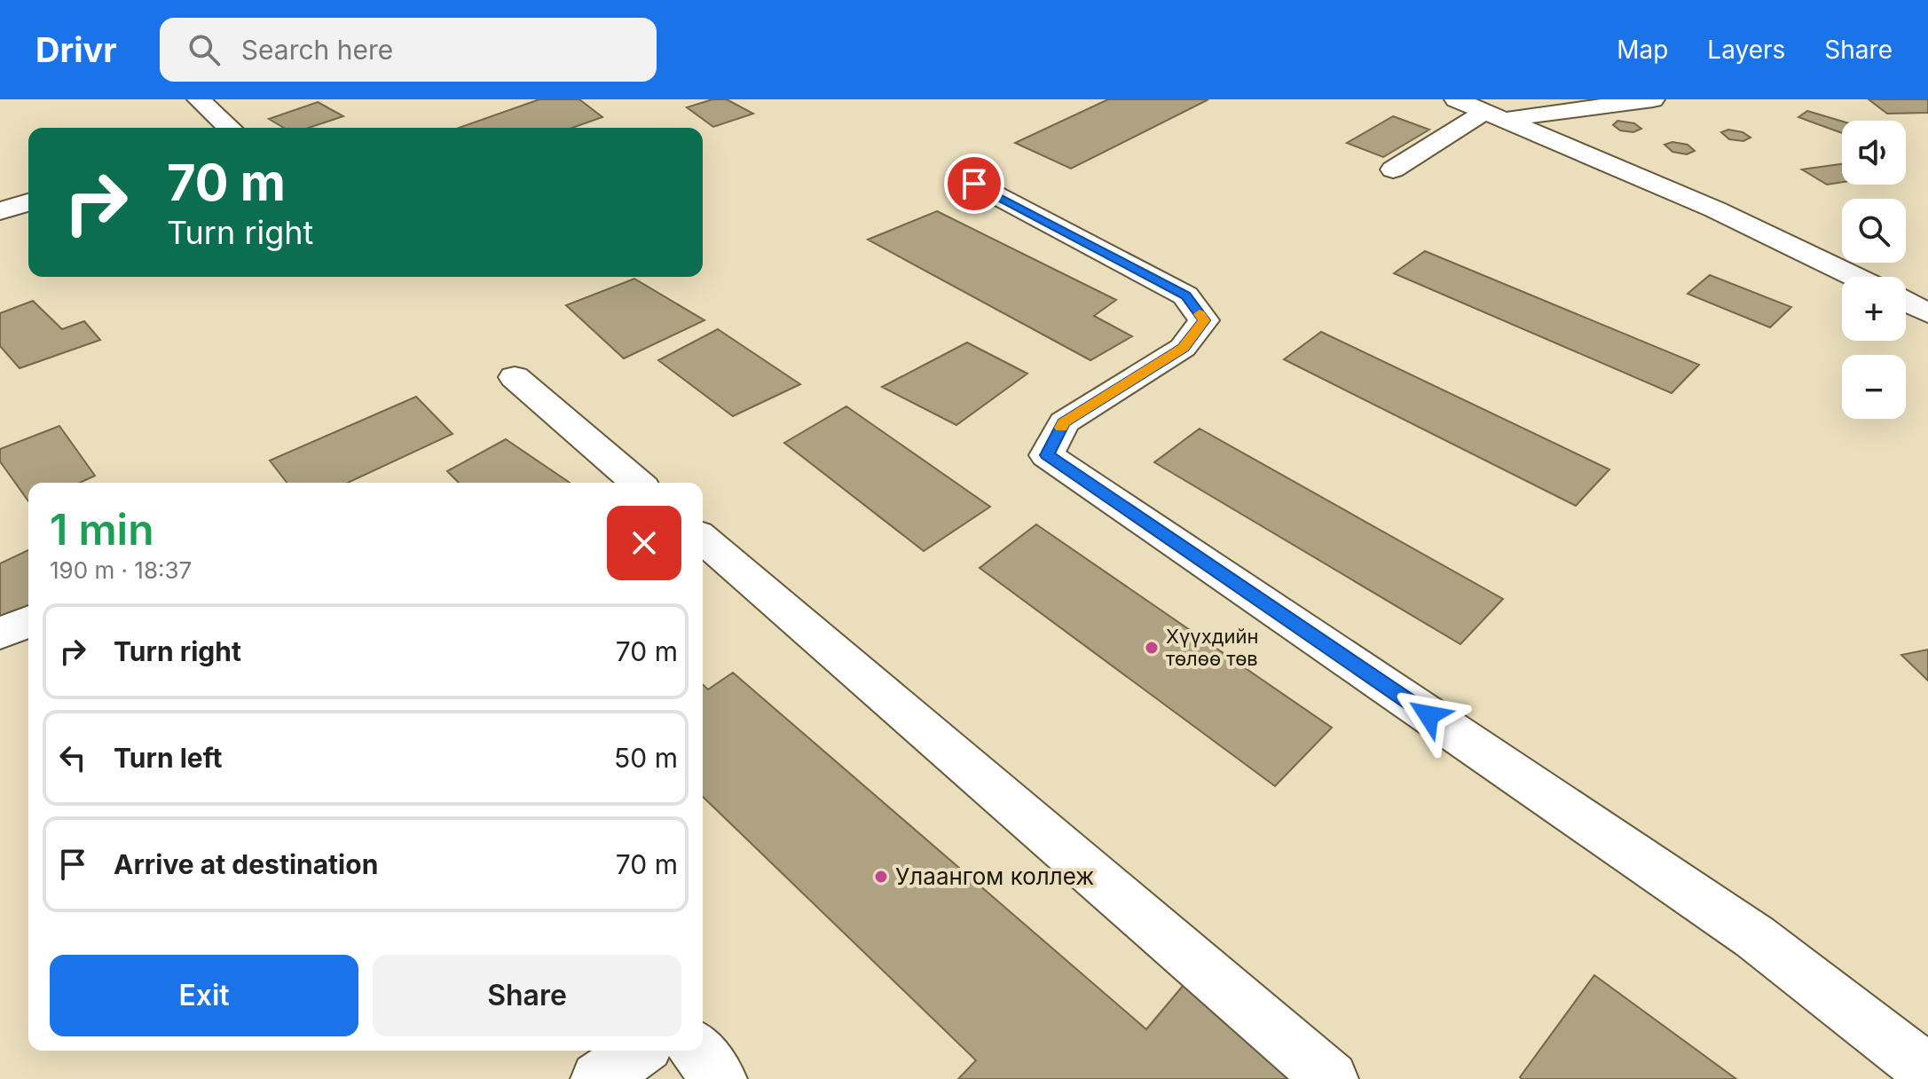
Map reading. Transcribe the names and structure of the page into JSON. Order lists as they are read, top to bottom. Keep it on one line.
{"places":["Хүүхдийн төлөө төв","Улаангом коллеж"],"page":{"header":"Drivr","search":"Search here","nav":["Map","Layers","Share"],"map_buttons":["+","−"],"turn":["70 m","Turn right"],"heading":["1 min","190 m · 18:37"],"list":[{"name":"Turn right","value":"70 m"},{"name":"Turn left","value":"50 m"},{"name":"Arrive at destination","value":"70 m"}],"buttons":["Exit","Share"]}}
